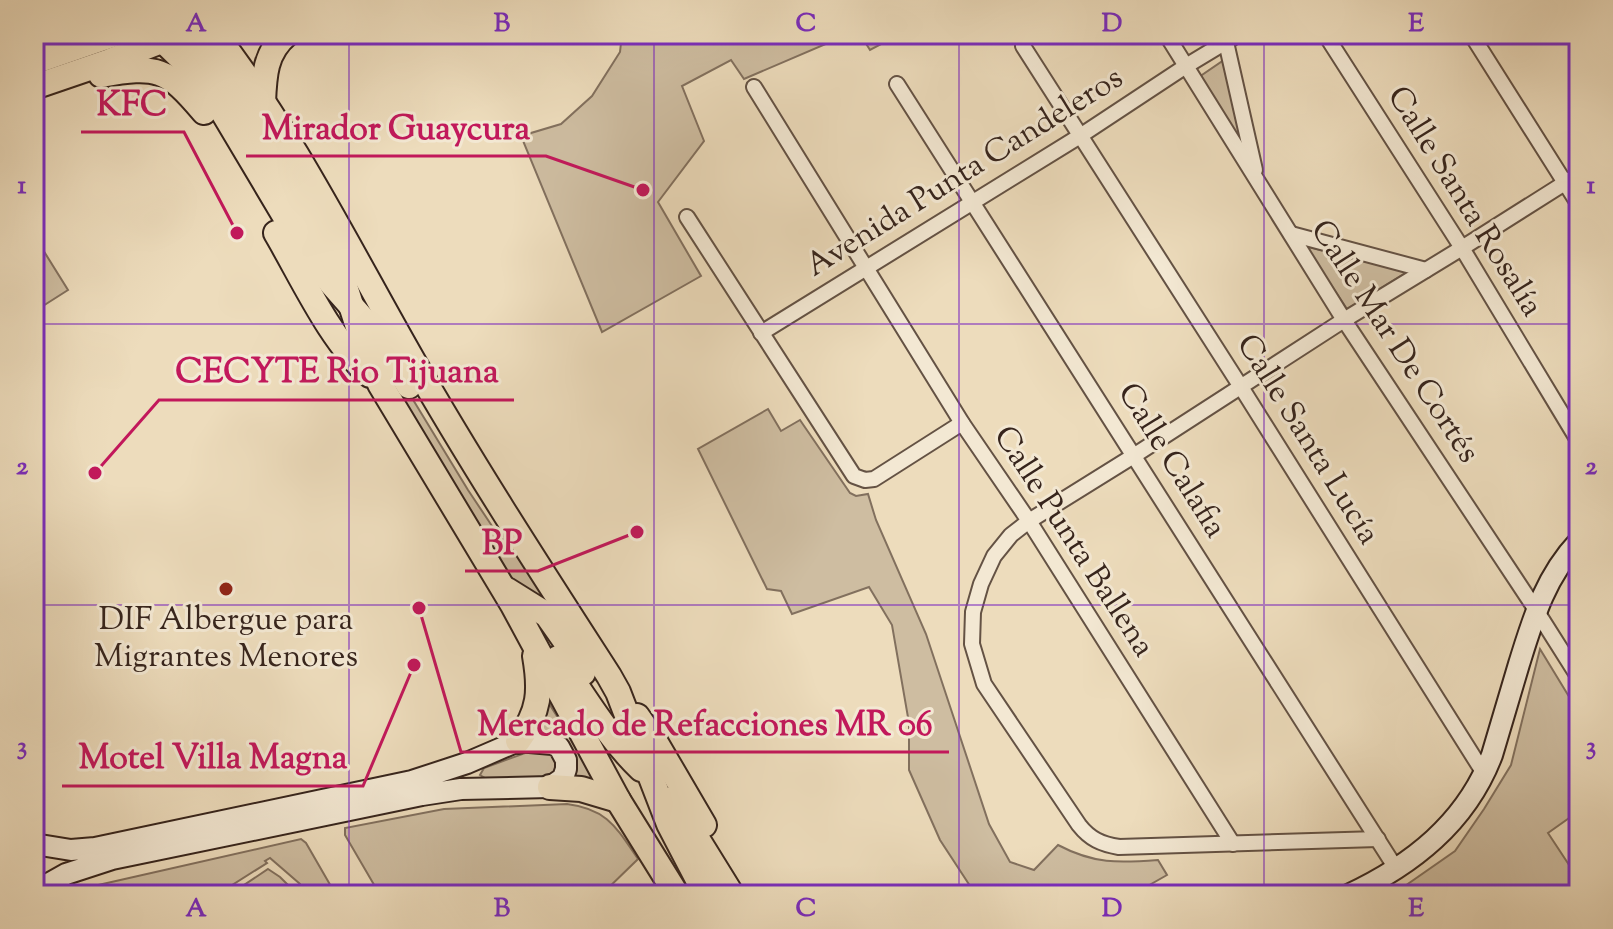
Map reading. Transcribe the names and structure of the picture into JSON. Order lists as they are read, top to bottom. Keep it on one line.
{"streets":{"street":["Avenida Punta Candeleros","Calle Santa Rosalía","Calle Mar De Cortés","Calle Santa Lucía","Calle Calafia","Calle Punta Ballena"]},"crossings":[["Avenida Punta Candeleros","Calle Mar De Cortés"],["Avenida Punta Candeleros","Calle Santa Lucía"],["Avenida Punta Candeleros","Calle Calafia"],["Avenida Punta Candeleros","Calle Punta Ballena"]],"places":["Mirador Guaycura","KFC","CECYTE Rio Tijuana","BP","DIF Albergue para Migrantes Menores","Mercado de Refacciones MR 06","Motel Villa Magna"],"grid":{"columns":["A","B","C","D","E"],"rows":["1","2","3"]}}
